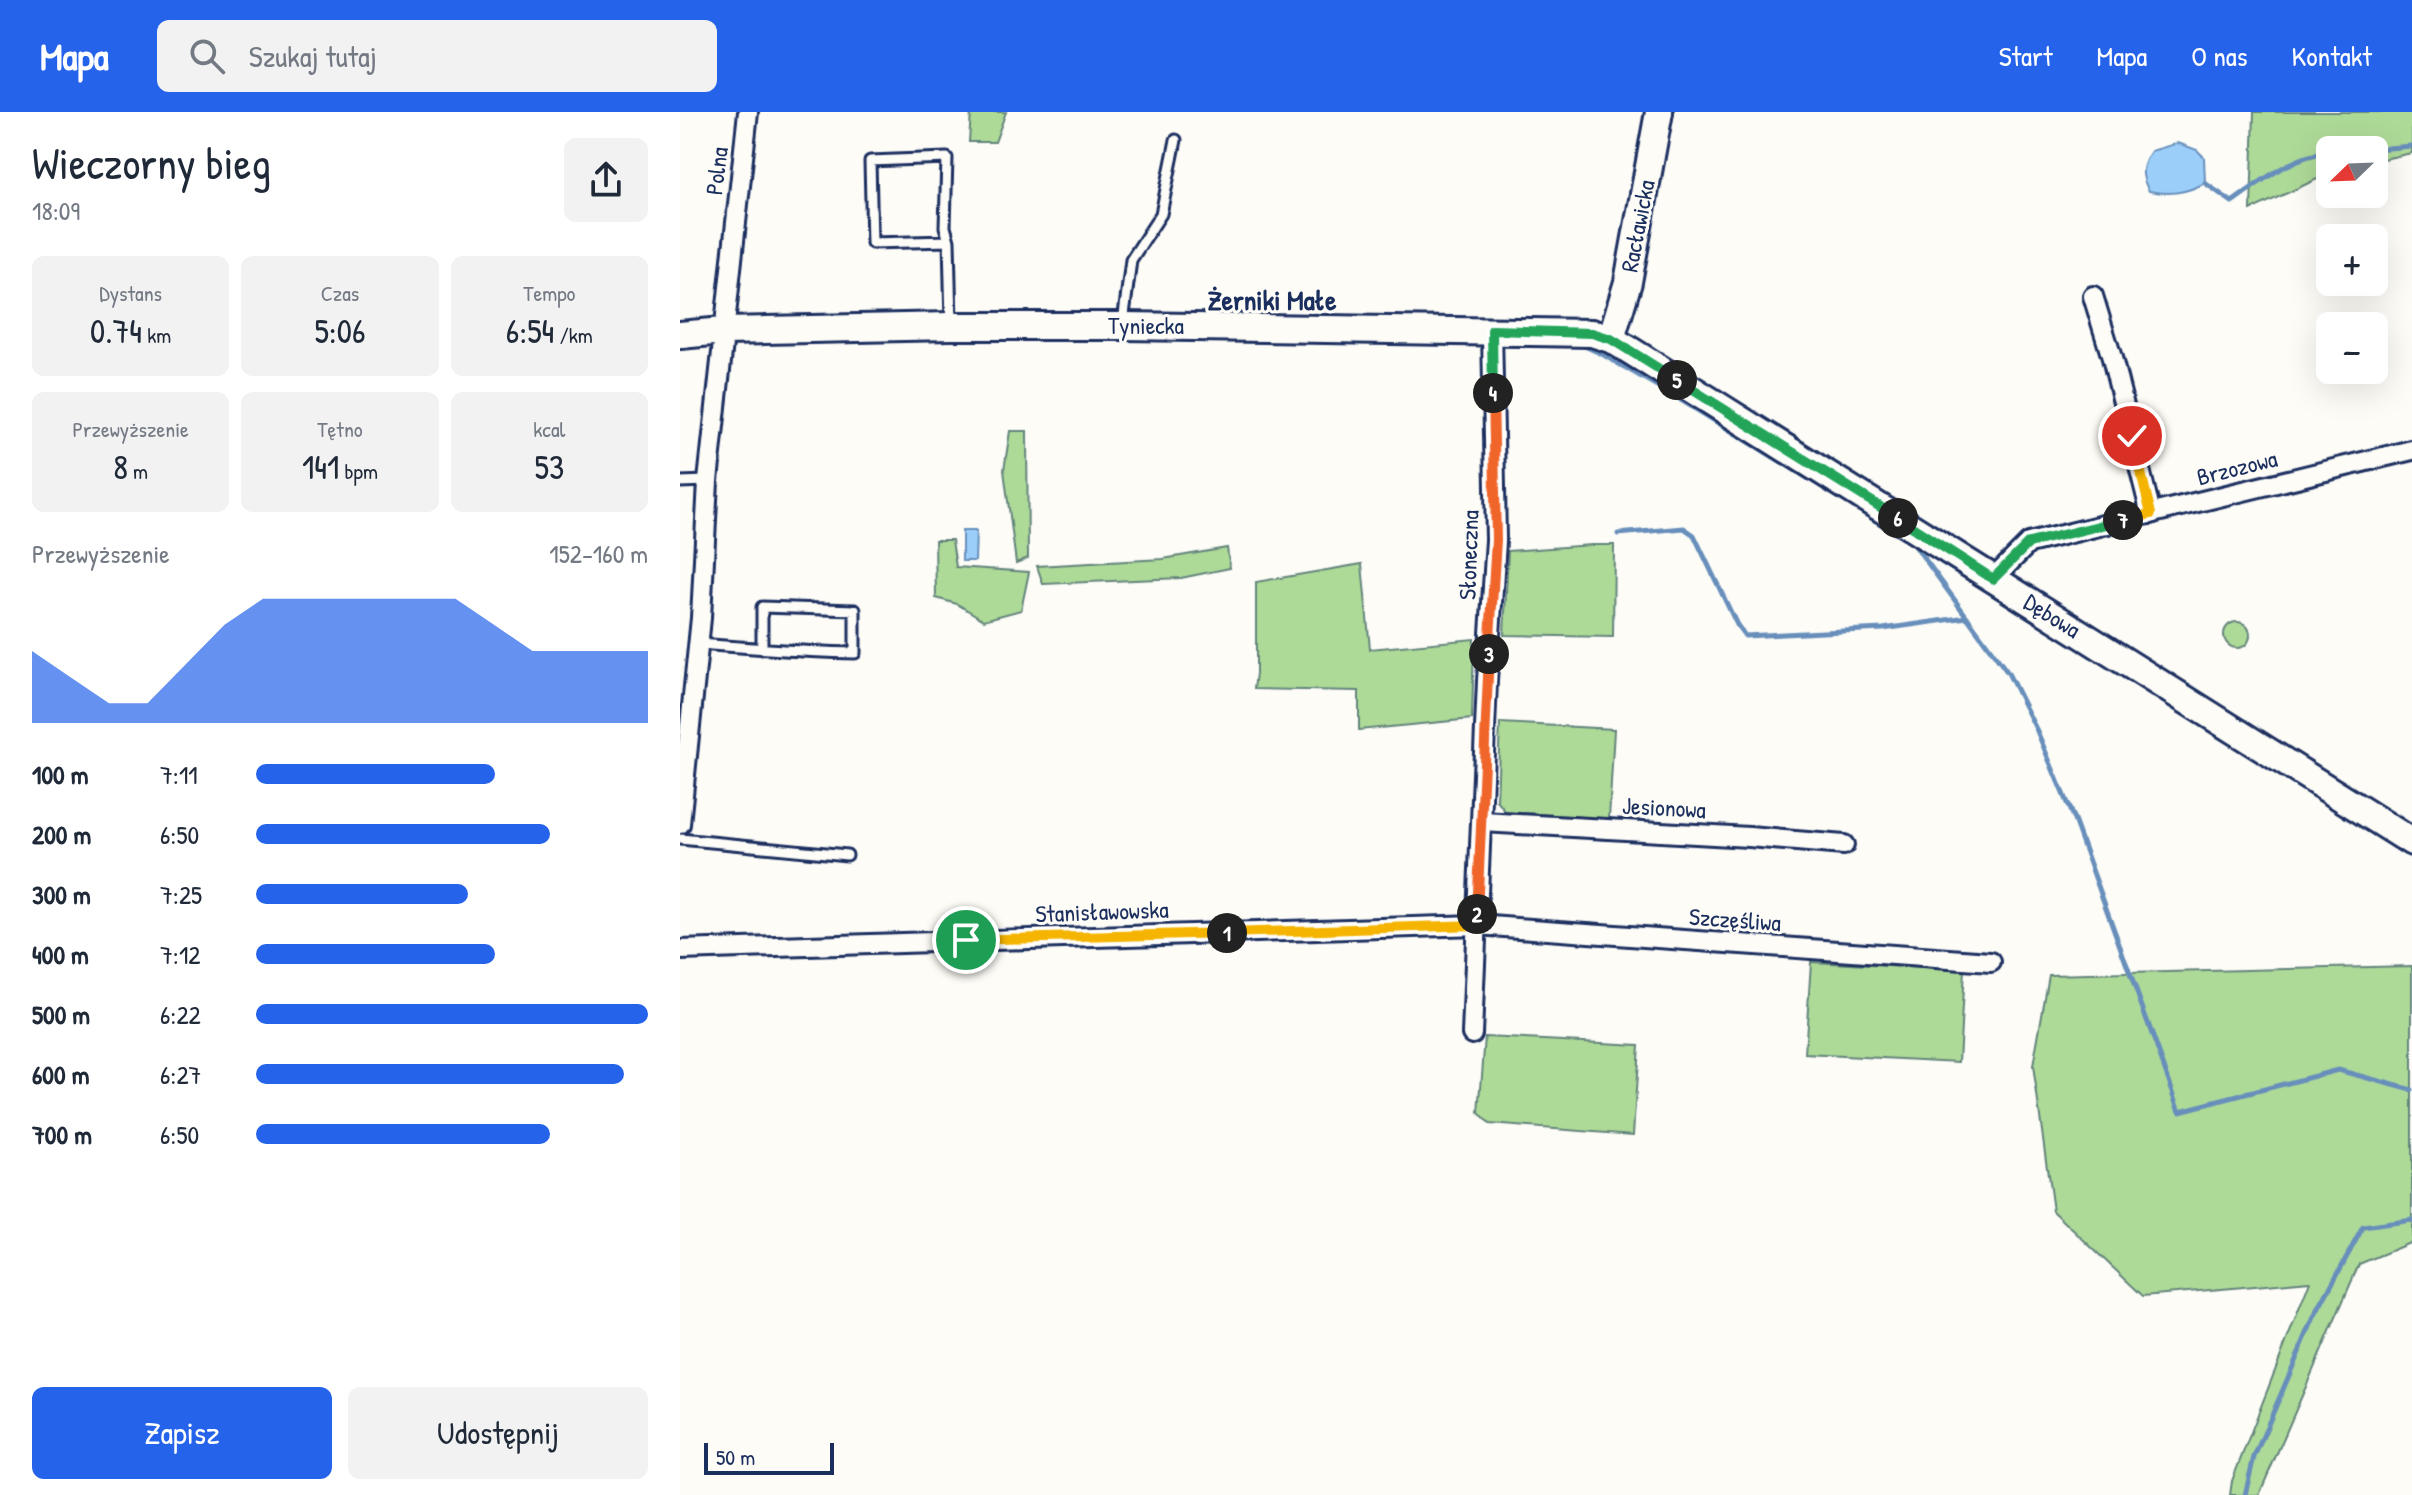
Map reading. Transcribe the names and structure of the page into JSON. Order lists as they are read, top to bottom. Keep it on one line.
{"streets":{"street":["Polna","Racławicka","Tyniecka","Brzozowa","Słoneczna","Dębowa","Jesionowa","Stanisławowska","Szczęśliwa"]},"crossings":[["Polna","Tyniecka"],["Racławicka","Tyniecka"],["Racławicka","Dębowa"],["Tyniecka","Słoneczna"],["Tyniecka","Dębowa"],["Brzozowa","Dębowa"],["Słoneczna","Jesionowa"],["Słoneczna","Stanisławowska"],["Słoneczna","Szczęśliwa"],["Stanisławowska","Szczęśliwa"]],"districts":["Żerniki Małe"],"scale_bar":"50 m","north":"bottom left","page":{"header":"Mapa","search":"Szukaj tutaj","nav":["Start","Mapa","O nas","Kontakt"],"heading":["Wieczorny bieg","18:09"],"map_buttons":["+","−"],"stats":[["Dystans","0.74 km"],["Czas","5:06"],["Tempo","6:54 /km"],["Przewyższenie","8 m"],["Tętno","141 bpm"],["kcal","53"]],"pins":["5","4","6","7","3","2","1"],"chart":["Przewyższenie","152–160 m"],"list":[{"name":"100 m","note":"7:11"},{"name":"200 m","note":"6:50"},{"name":"300 m","note":"7:25"},{"name":"400 m","note":"7:12"},{"name":"500 m","note":"6:22"},{"name":"600 m","note":"6:27"},{"name":"700 m","note":"6:50"}],"buttons":["Zapisz","Udostępnij"],"scale":"50 m"}}
